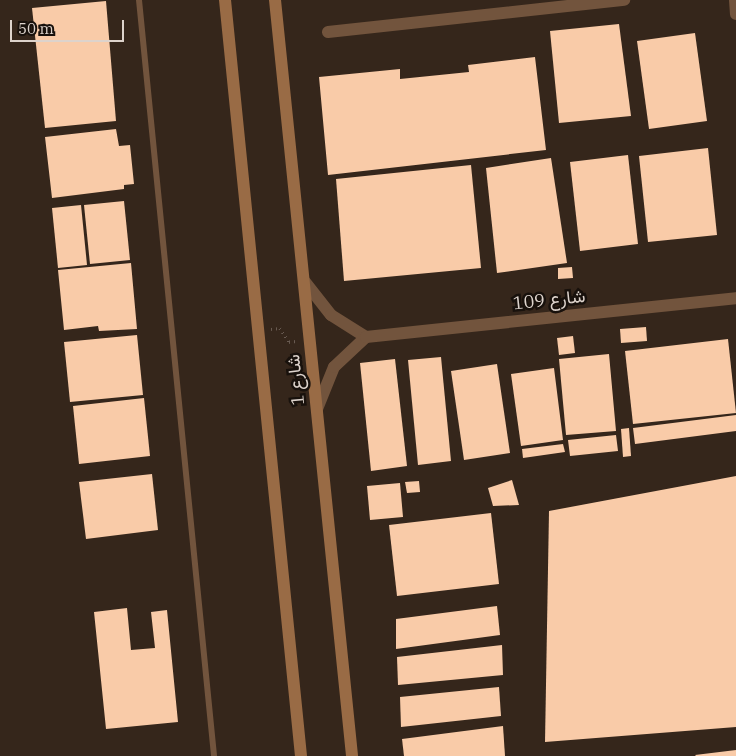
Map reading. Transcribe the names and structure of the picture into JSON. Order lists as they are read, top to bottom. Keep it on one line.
{"streets":{"street":["شارع 109","شارع 1"]},"scale_bar":"50 m"}
